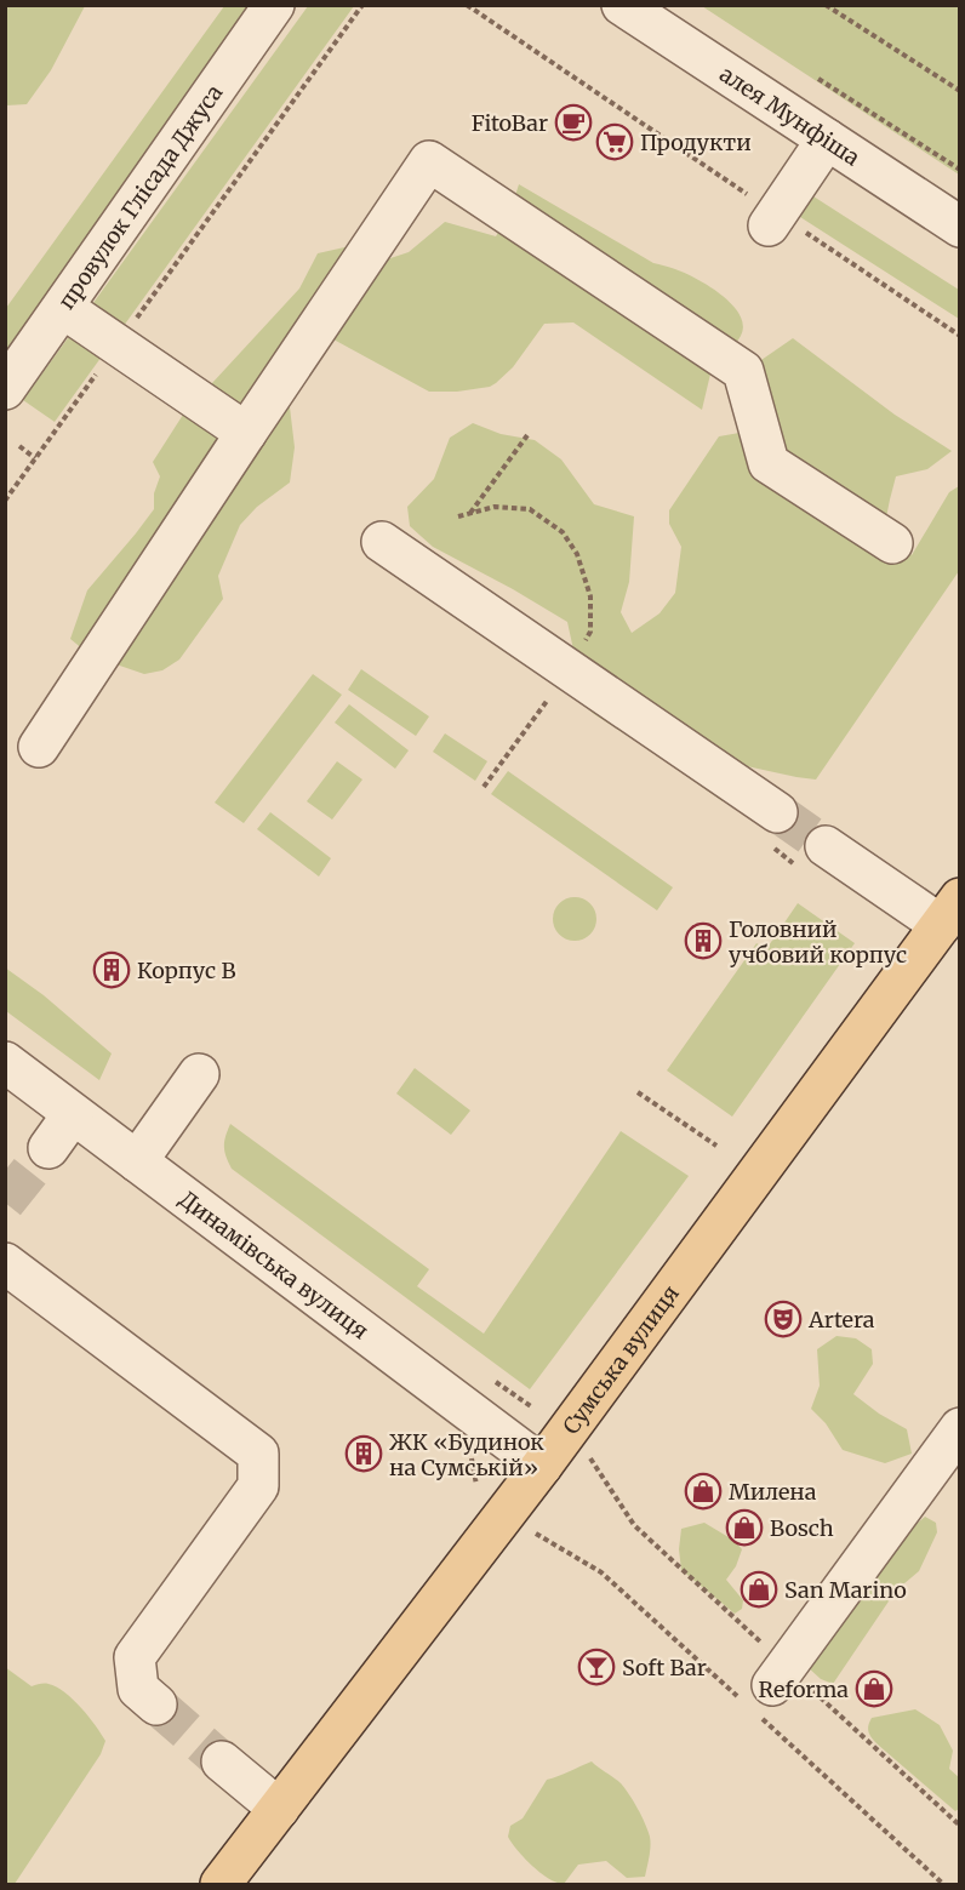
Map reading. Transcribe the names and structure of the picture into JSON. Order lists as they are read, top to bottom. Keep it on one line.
{"streets":{"main road":["Сумська вулиця"],"street":["алея Мунфіша","провулок Глісада Джуса","Динамівська вулиця"]},"crossings":[["Динамівська вулиця","Сумська вулиця"]],"places":{"cafe":["FitoBar"],"supermarket":["Продукти"],"building":["Головний учбовий корпус","Корпус В","ЖК «Будинок на Сумській»"],"theatre":["Artera"],"shop":["Милена","Bosch","San Marino","Reforma"],"bar":["Soft Bar"]}}
